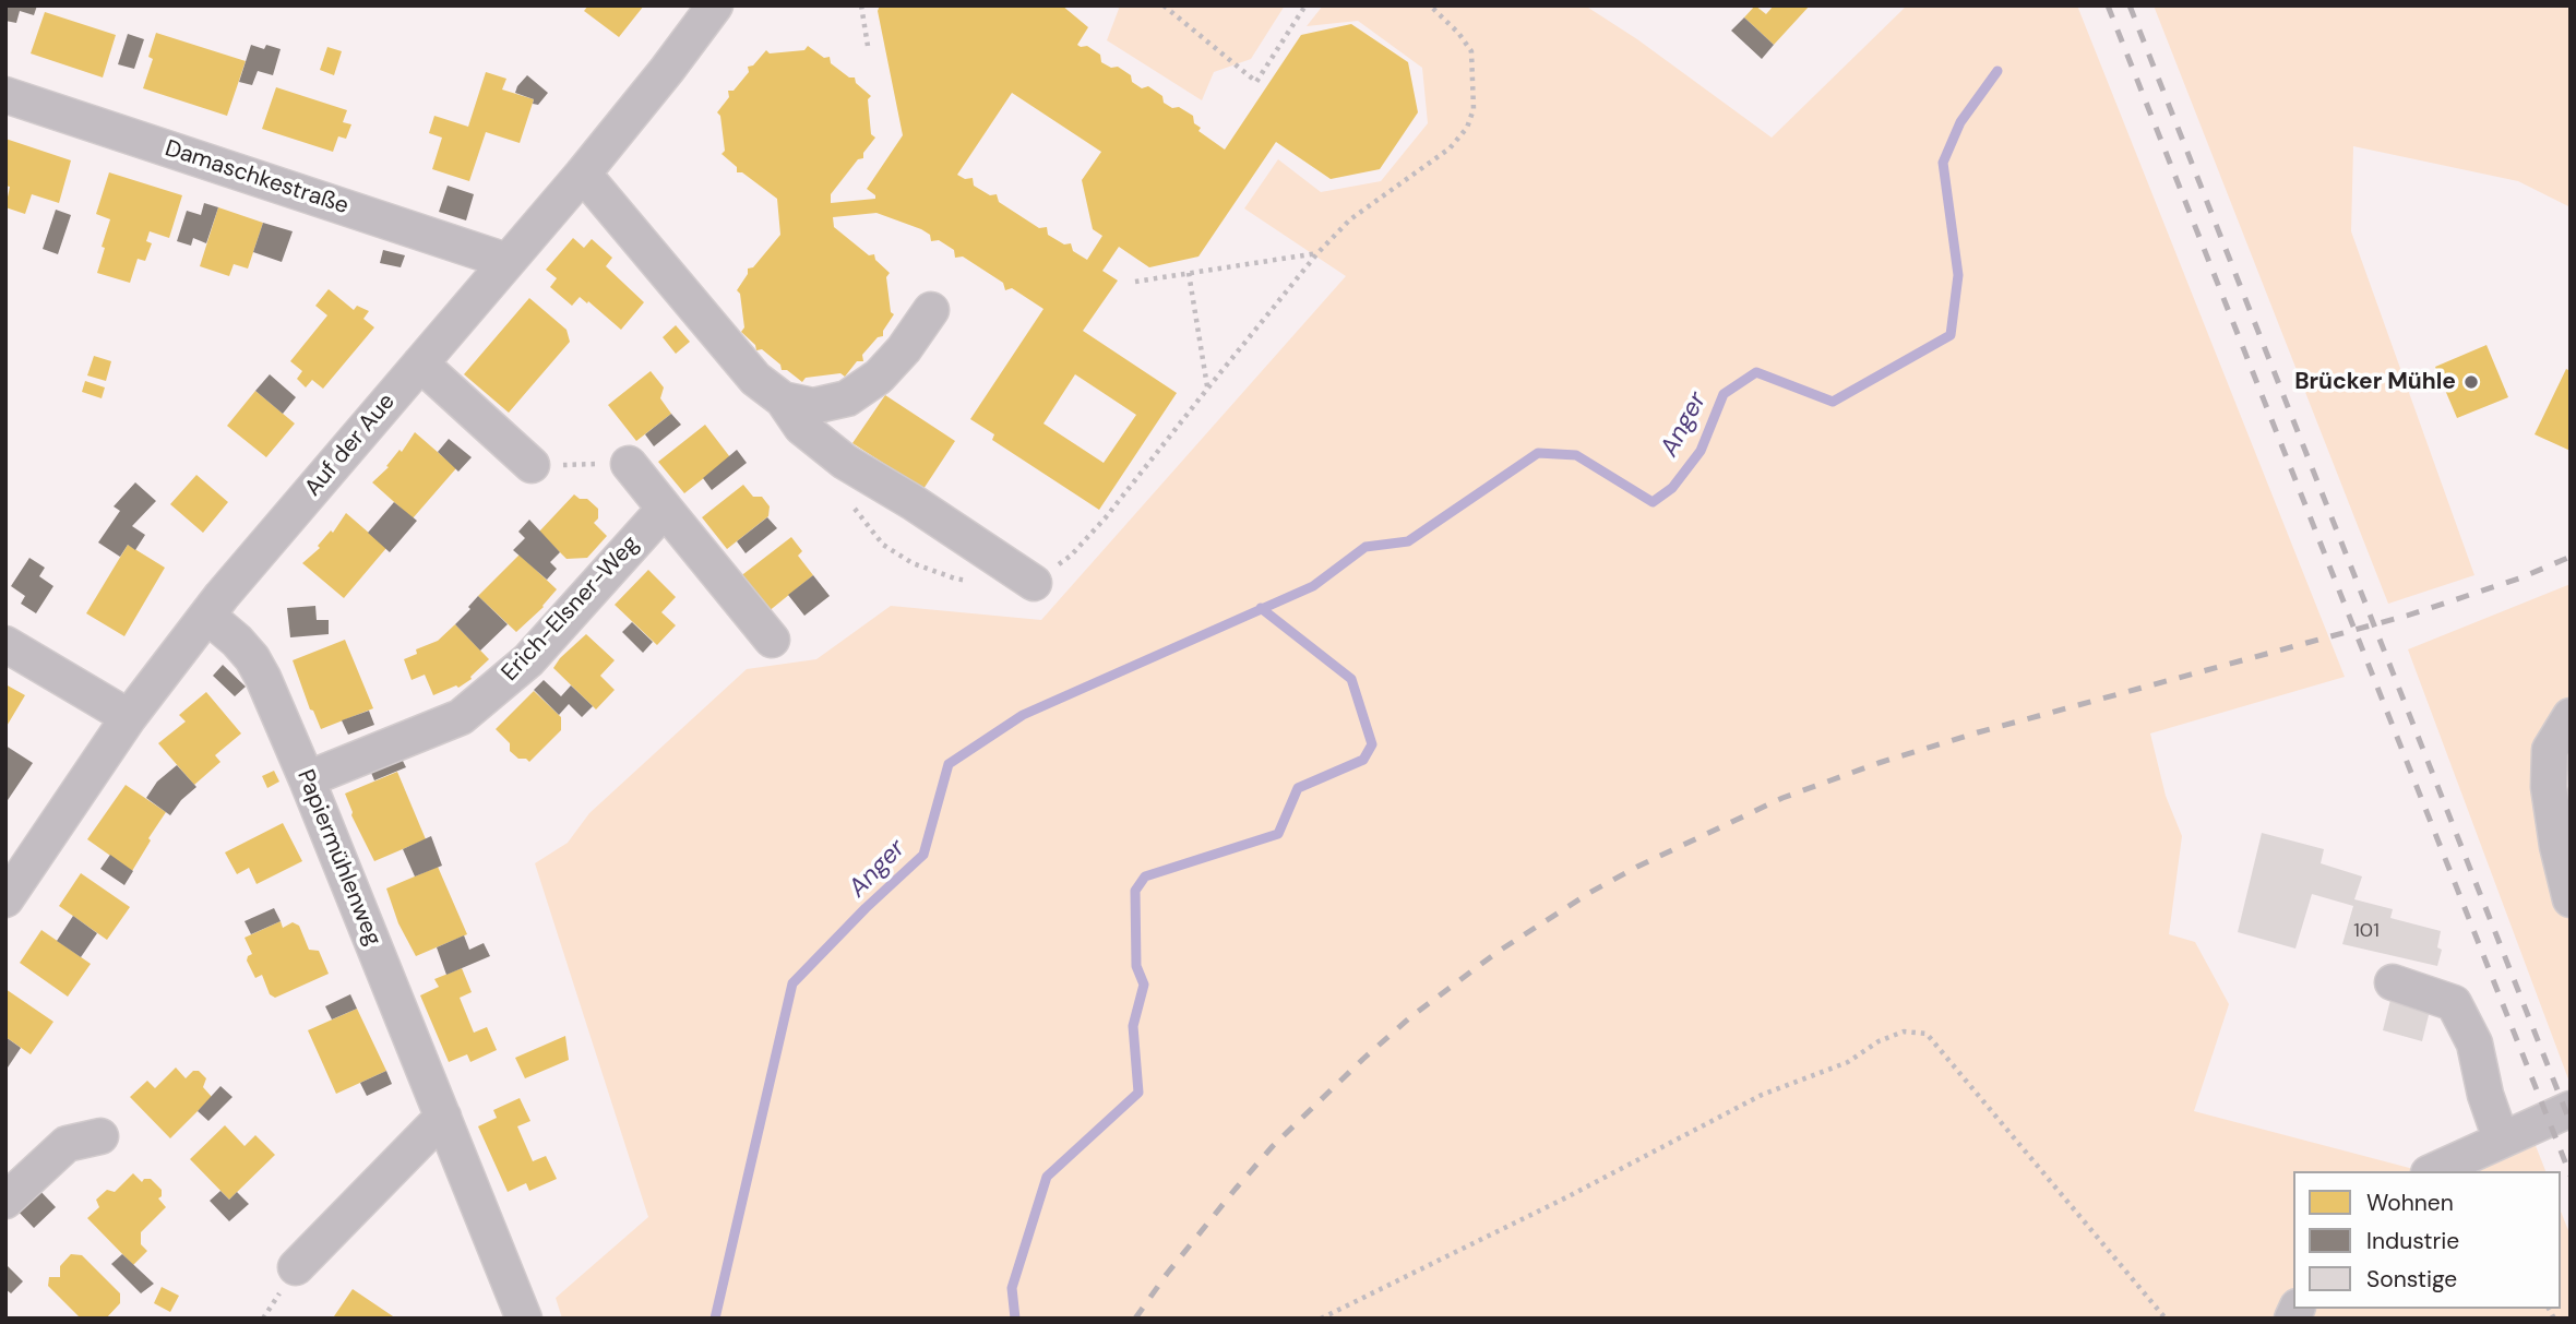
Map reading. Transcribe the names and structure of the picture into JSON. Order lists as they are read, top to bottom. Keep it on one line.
{"streets":{"street":["Damaschkestraße","Auf der Aue","Erich-Elsner-Weg","Papiermühlenweg"]},"crossings":[["Damaschkestraße","Auf der Aue"],["Auf der Aue","Papiermühlenweg"],["Erich-Elsner-Weg","Papiermühlenweg"]],"water":["Anger"],"places":["Brücker Mühle"],"house_numbers":["101"],"legend":["Wohnen","Industrie","Sonstige"]}
